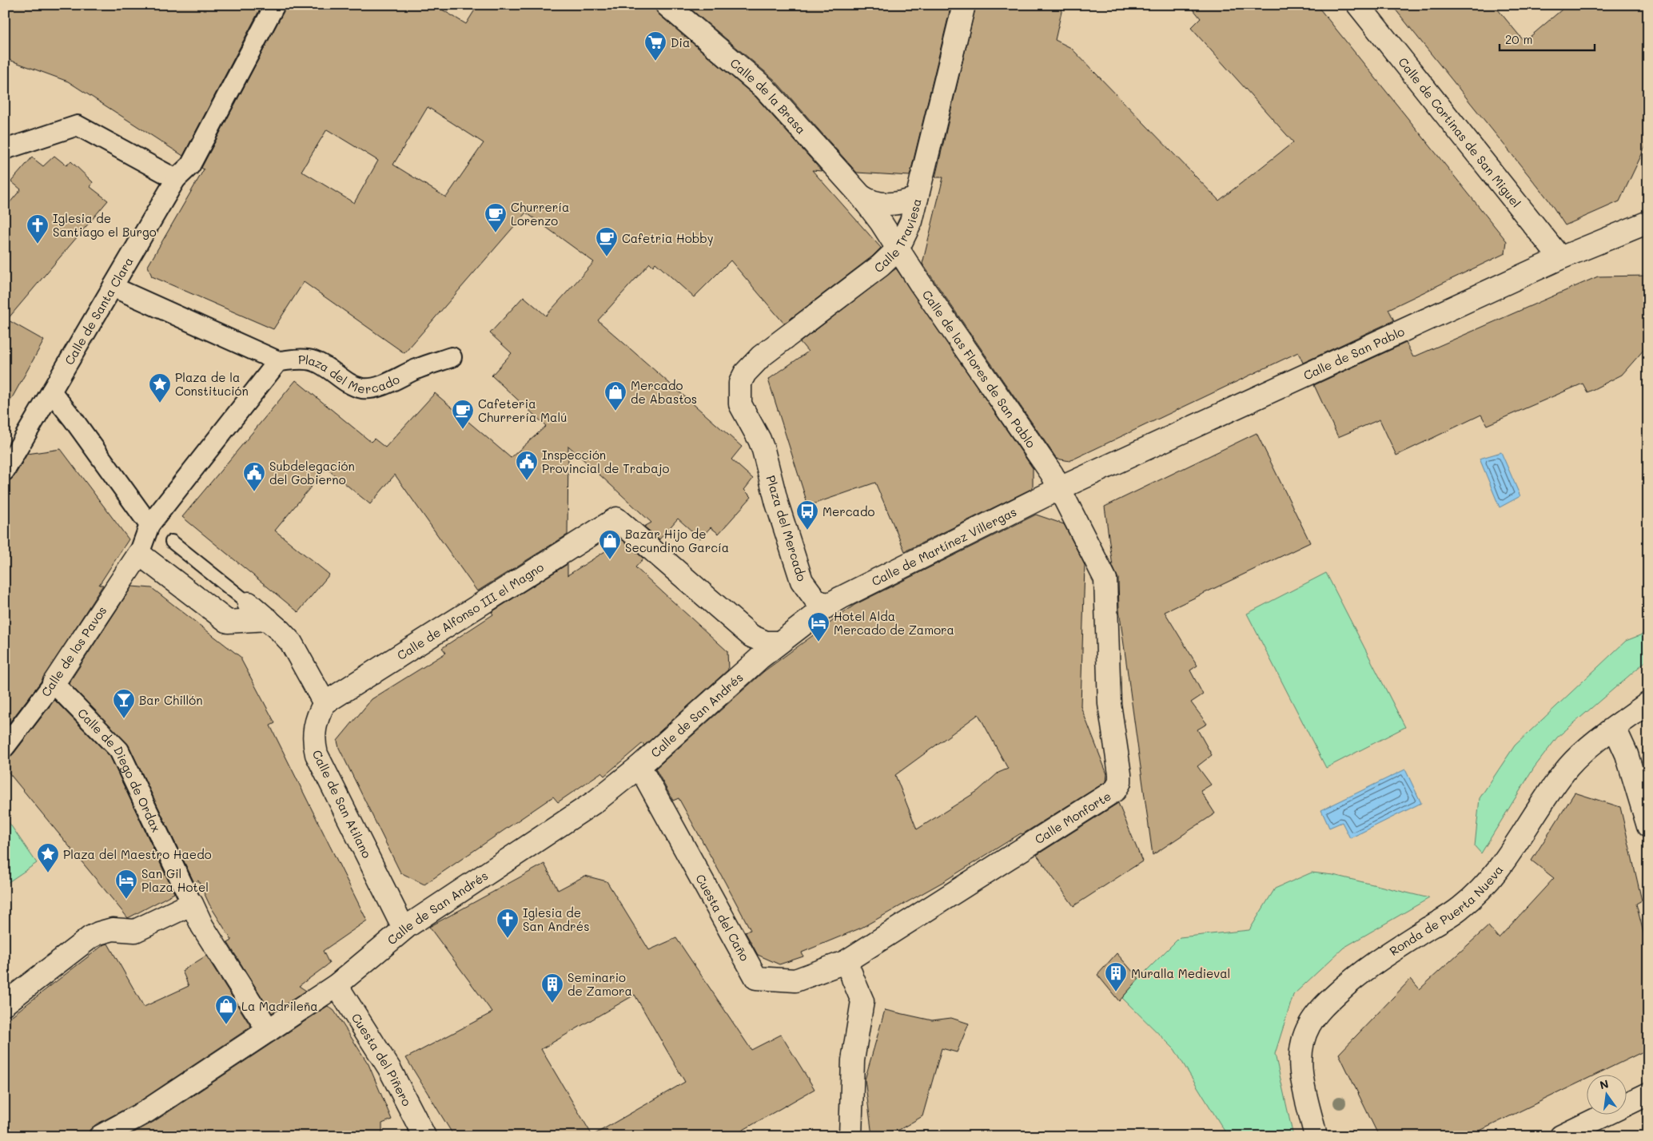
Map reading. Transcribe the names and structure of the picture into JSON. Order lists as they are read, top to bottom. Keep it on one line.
{"streets":{"street":["Calle de la Brasa","Calle de Cortinas de San Miguel","Calle Traviesa","Calle de Santa Clara","Calle de San Pablo","Plaza del Mercado","Calle de las Flores de San Pablo","Calle de Martínez Villergas","Calle de Alfonso III el Magno","Calle de los Pavos","Calle de San Andrés","Calle de Diego de Ordax","Calle de San Atilano","Calle Monforte","Ronda de Puerta Nueva","Cuesta del Caño","Cuesta del Piñero"]},"crossings":[["Calle de la Brasa","Calle Traviesa"],["Calle de la Brasa","Calle de las Flores de San Pablo"],["Calle de Cortinas de San Miguel","Calle de San Pablo"],["Calle Traviesa","Plaza del Mercado"],["Calle Traviesa","Calle de las Flores de San Pablo"],["Calle de San Pablo","Calle de las Flores de San Pablo"],["Calle de San Pablo","Calle de Martínez Villergas"],["Calle de San Pablo","Calle Monforte"],["Plaza del Mercado","Calle de Martínez Villergas"],["Calle de las Flores de San Pablo","Calle de Martínez Villergas"],["Calle de las Flores de San Pablo","Calle Monforte"],["Calle de Martínez Villergas","Calle Monforte"],["Calle de Alfonso III el Magno","Calle de San Andrés"],["Calle de Alfonso III el Magno","Calle de San Atilano"],["Calle de los Pavos","Calle de Diego de Ordax"],["Calle de San Andrés","Calle de Diego de Ordax"],["Calle de San Andrés","Calle de San Atilano"],["Calle de San Andrés","Cuesta del Caño"],["Calle de San Andrés","Cuesta del Piñero"],["Calle Monforte","Cuesta del Caño"]],"places":{"supermarket":["Dia"],"cafe":["Churrería Lorenzo","Cafetria Hobby","Cafeteria Churrería Malú"],"church":["Iglesia de Santiago el Burgo","Iglesia de San Andrés"],"place":["Plaza de la Constitución","Plaza del Maestro Haedo"],"shop":["Mercado de Abastos","Bazar Hijo de Secundino García","La Madrileña"],"public building":["Inspección Provincial de Trabajo","Subdelegación del Gobierno"],"bus stop":["Mercado"],"hotel":["Hotel Alda Mercado de Zamora","San Gil Plaza Hotel"],"bar":["Bar Chillón"],"building":["Muralla Medieval","Seminario de Zamora"]},"scale_bar":"20 m","north":"top"}
